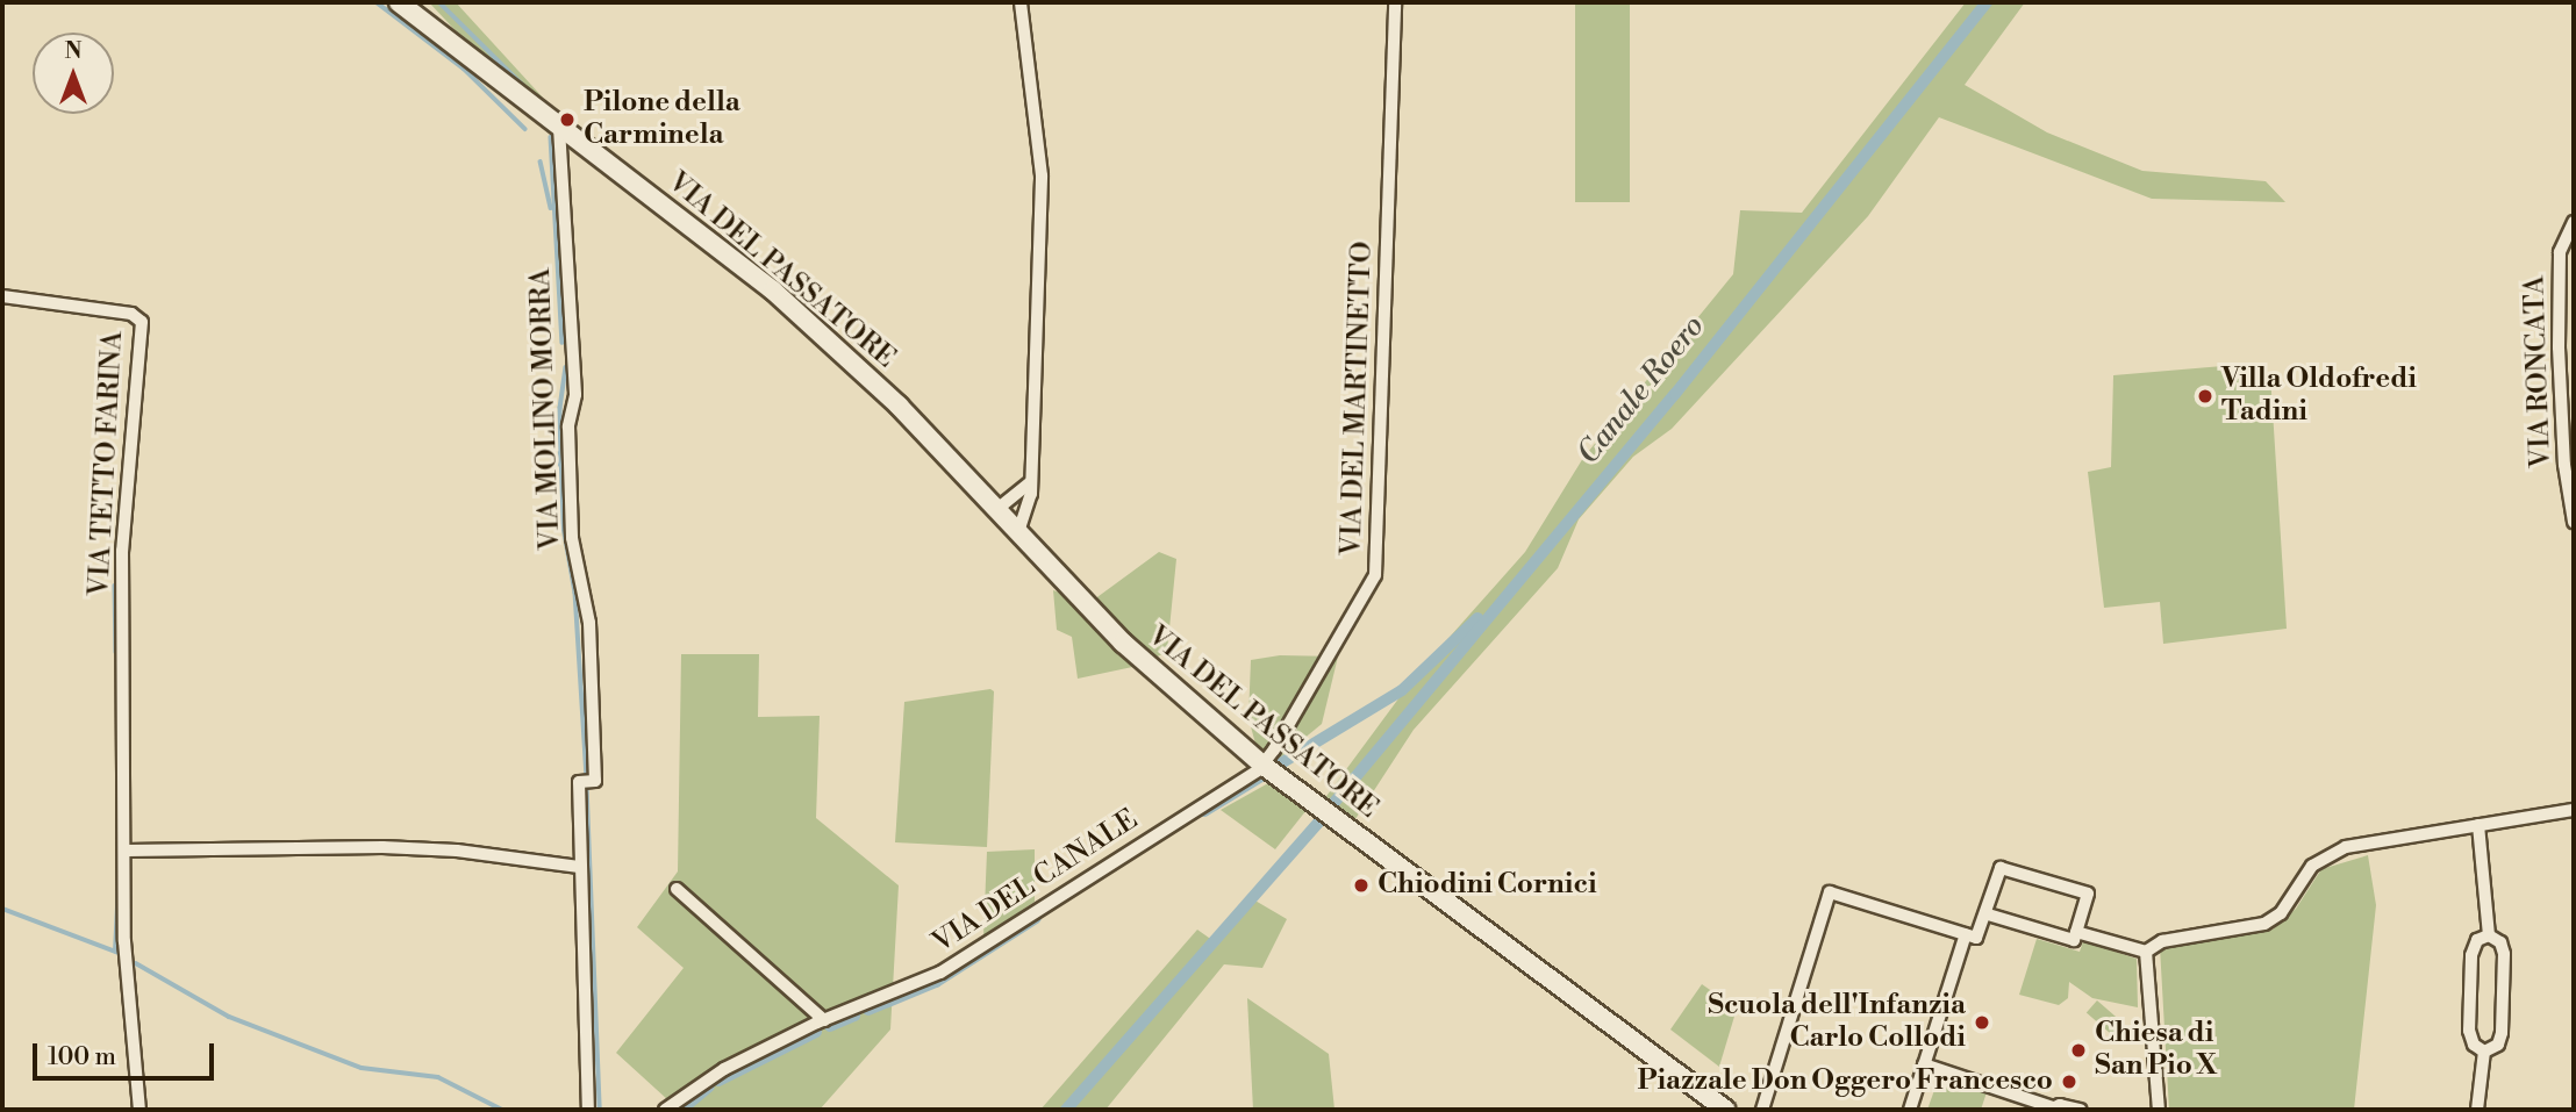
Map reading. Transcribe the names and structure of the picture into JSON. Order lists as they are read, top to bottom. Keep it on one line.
{"streets":{"street":["VIA DEL PASSATORE","VIA RONCATA","VIA DEL MARTINETTO","VIA MOLINO MORRA","VIA TETTO FARINA","VIA DEL CANALE"]},"crossings":[["VIA DEL PASSATORE","VIA DEL MARTINETTO"],["VIA DEL PASSATORE","VIA MOLINO MORRA"],["VIA DEL PASSATORE","VIA DEL CANALE"],["VIA DEL MARTINETTO","VIA DEL CANALE"]],"water":["Canale Roero"],"places":["Pilone della Carminela","Villa Oldofredi Tadini","Chiodini Cornici","Scuola dell'Infanzia Carlo Collodi","Chiesa di San Pio X","Piazzale Don Oggero Francesco"],"scale_bar":"100 m","north":"top"}
